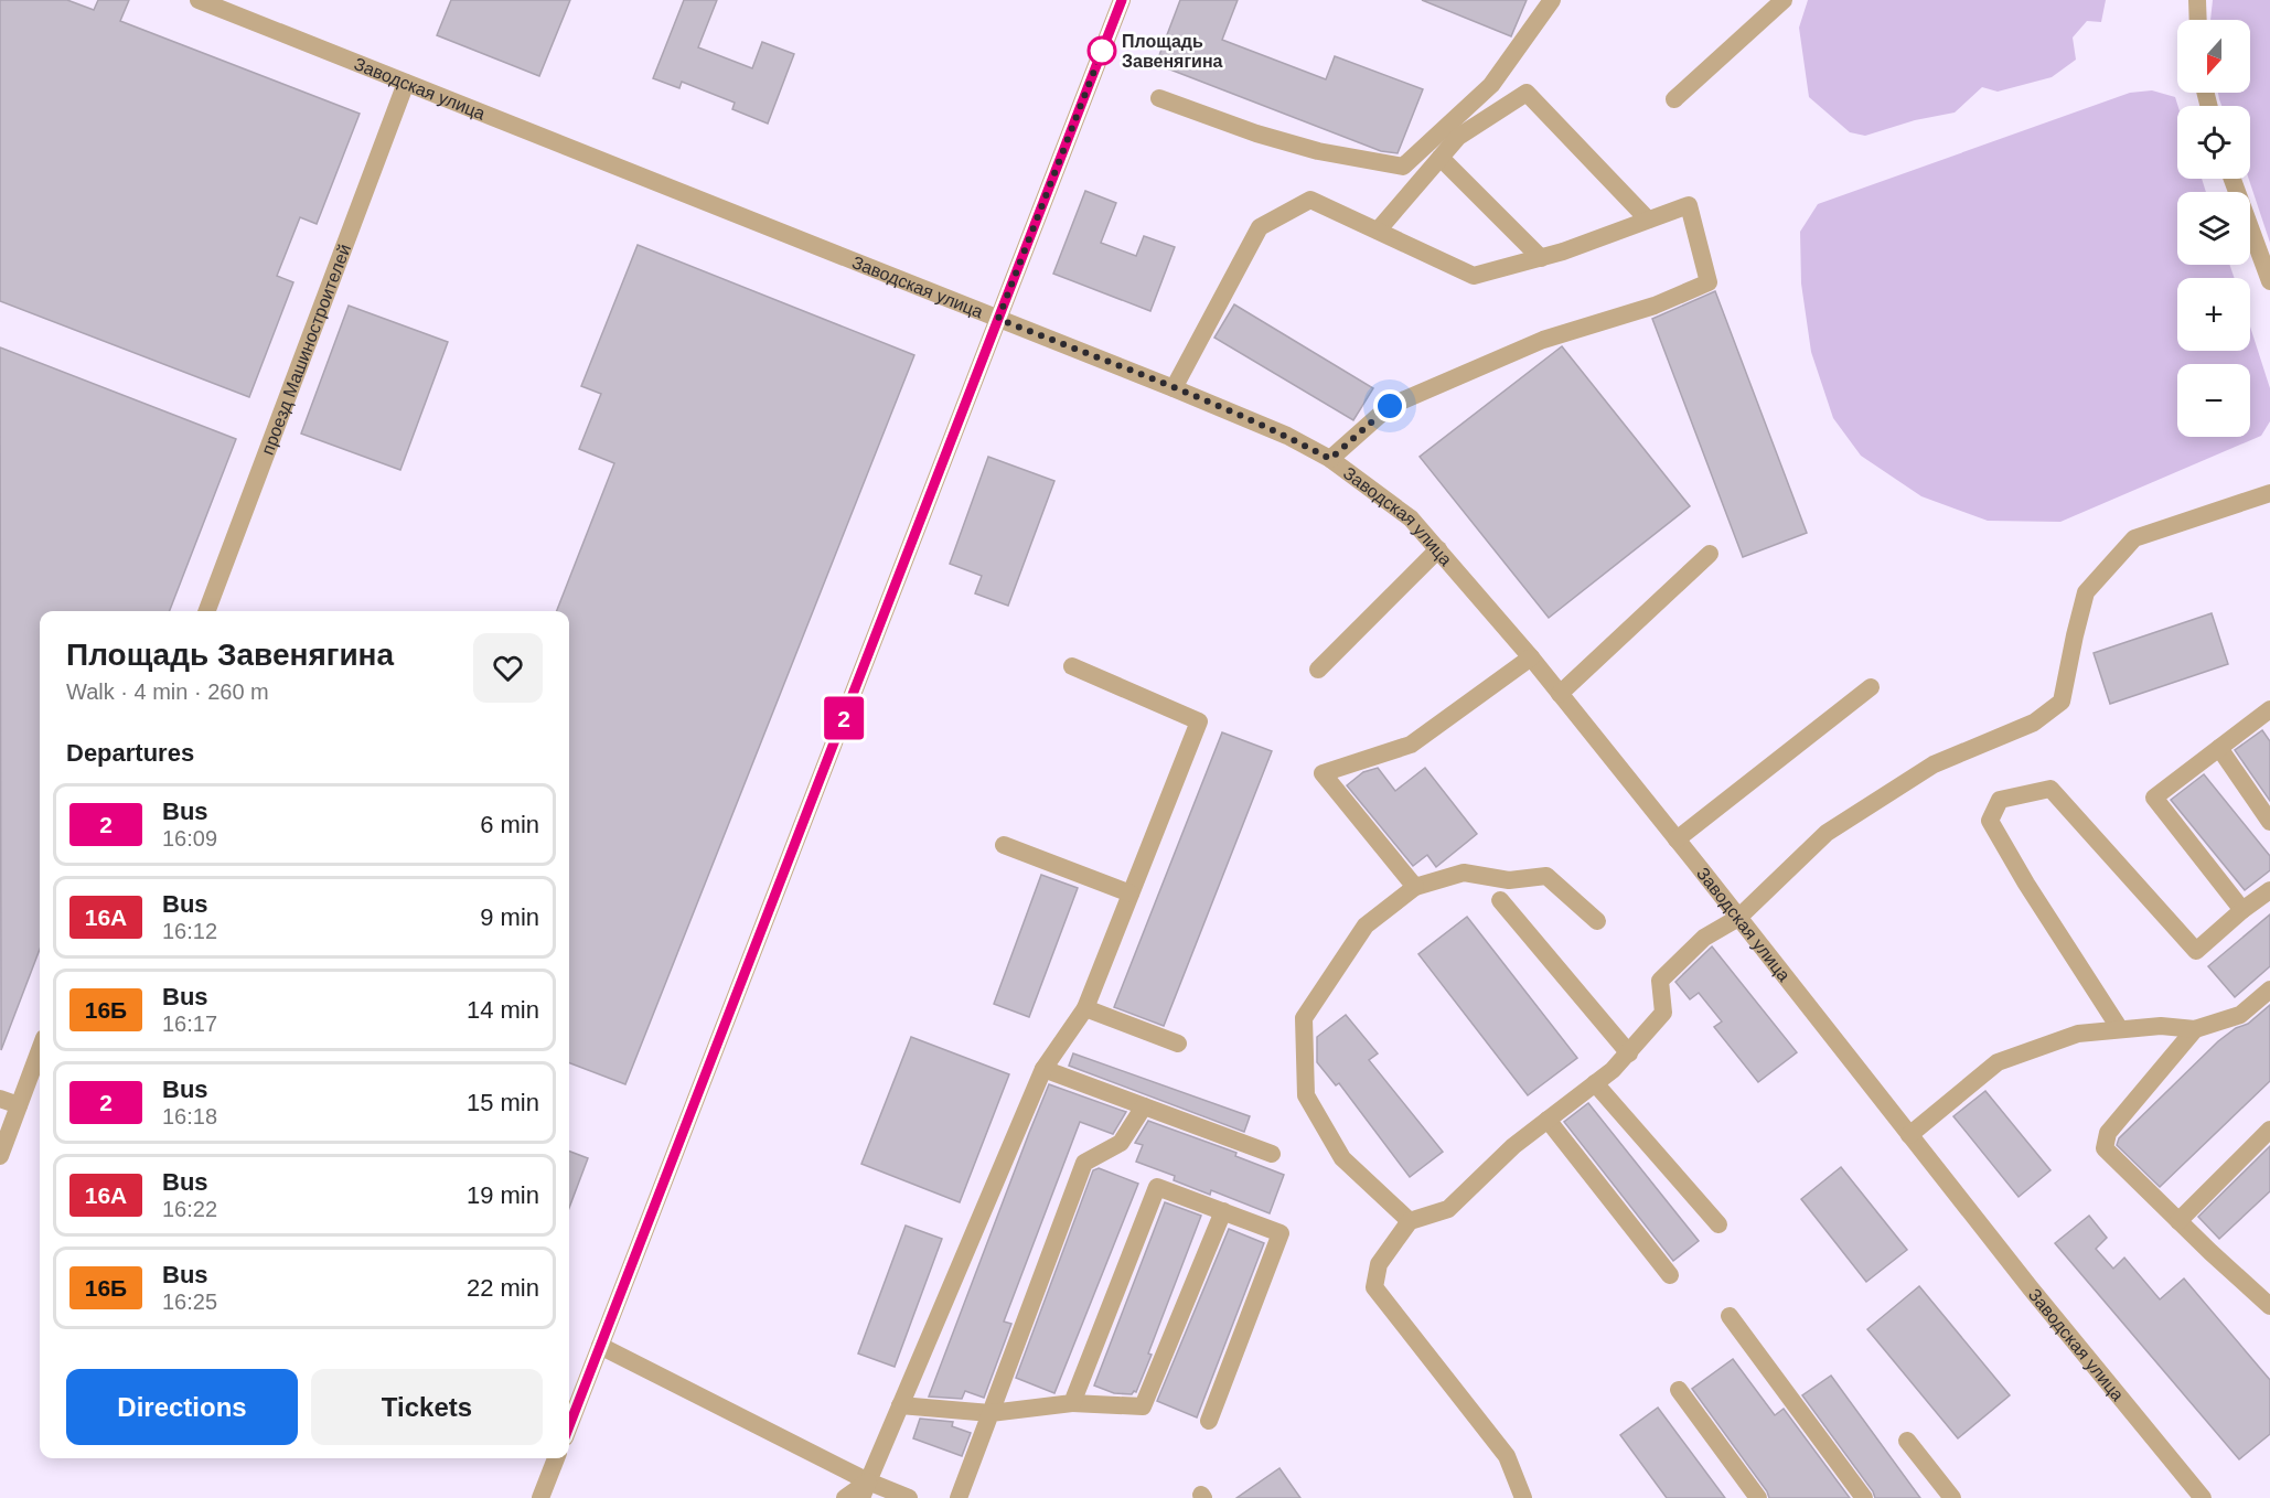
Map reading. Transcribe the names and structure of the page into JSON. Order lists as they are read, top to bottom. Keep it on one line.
{"streets":{"street":["Заводская улица","проезд Машиностроителей"]},"crossings":[["Заводская улица","проезд Машиностроителей"]],"places":["Площадь Завенягина"],"lines":["bus line 2"],"north":"bottom","page":{"on_map":"2","map_buttons":["+","−"],"heading":[["Площадь Завенягина","Walk · 4 min · 260 m"],"Departures"],"list":[{"mark":"2","name":"Bus","note":"16:09","value":"6 min"},{"mark":"16А","name":"Bus","note":"16:12","value":"9 min"},{"mark":"16Б","name":"Bus","note":"16:17","value":"14 min"},{"mark":"2","name":"Bus","note":"16:18","value":"15 min"},{"mark":"16А","name":"Bus","note":"16:22","value":"19 min"},{"mark":"16Б","name":"Bus","note":"16:25","value":"22 min"}],"buttons":["Directions","Tickets"]}}
